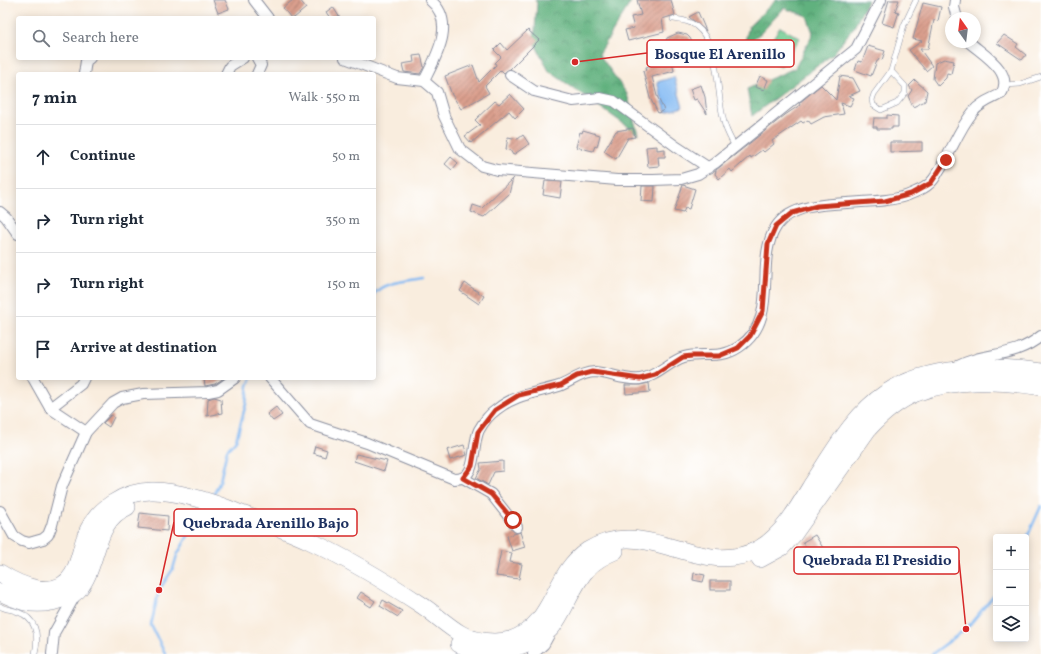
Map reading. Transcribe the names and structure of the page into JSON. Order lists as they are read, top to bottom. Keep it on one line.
{"places":["Bosque El Arenillo","Quebrada Arenillo Bajo","Quebrada El Presidio"],"north":"top","page":{"search":"Search here","heading":["7 min","Walk · 550 m"],"list":[["Continue","50 m"],["Turn right","350 m"],["Turn right","150 m"],"Arrive at destination"],"map_buttons":["+","−"]}}
